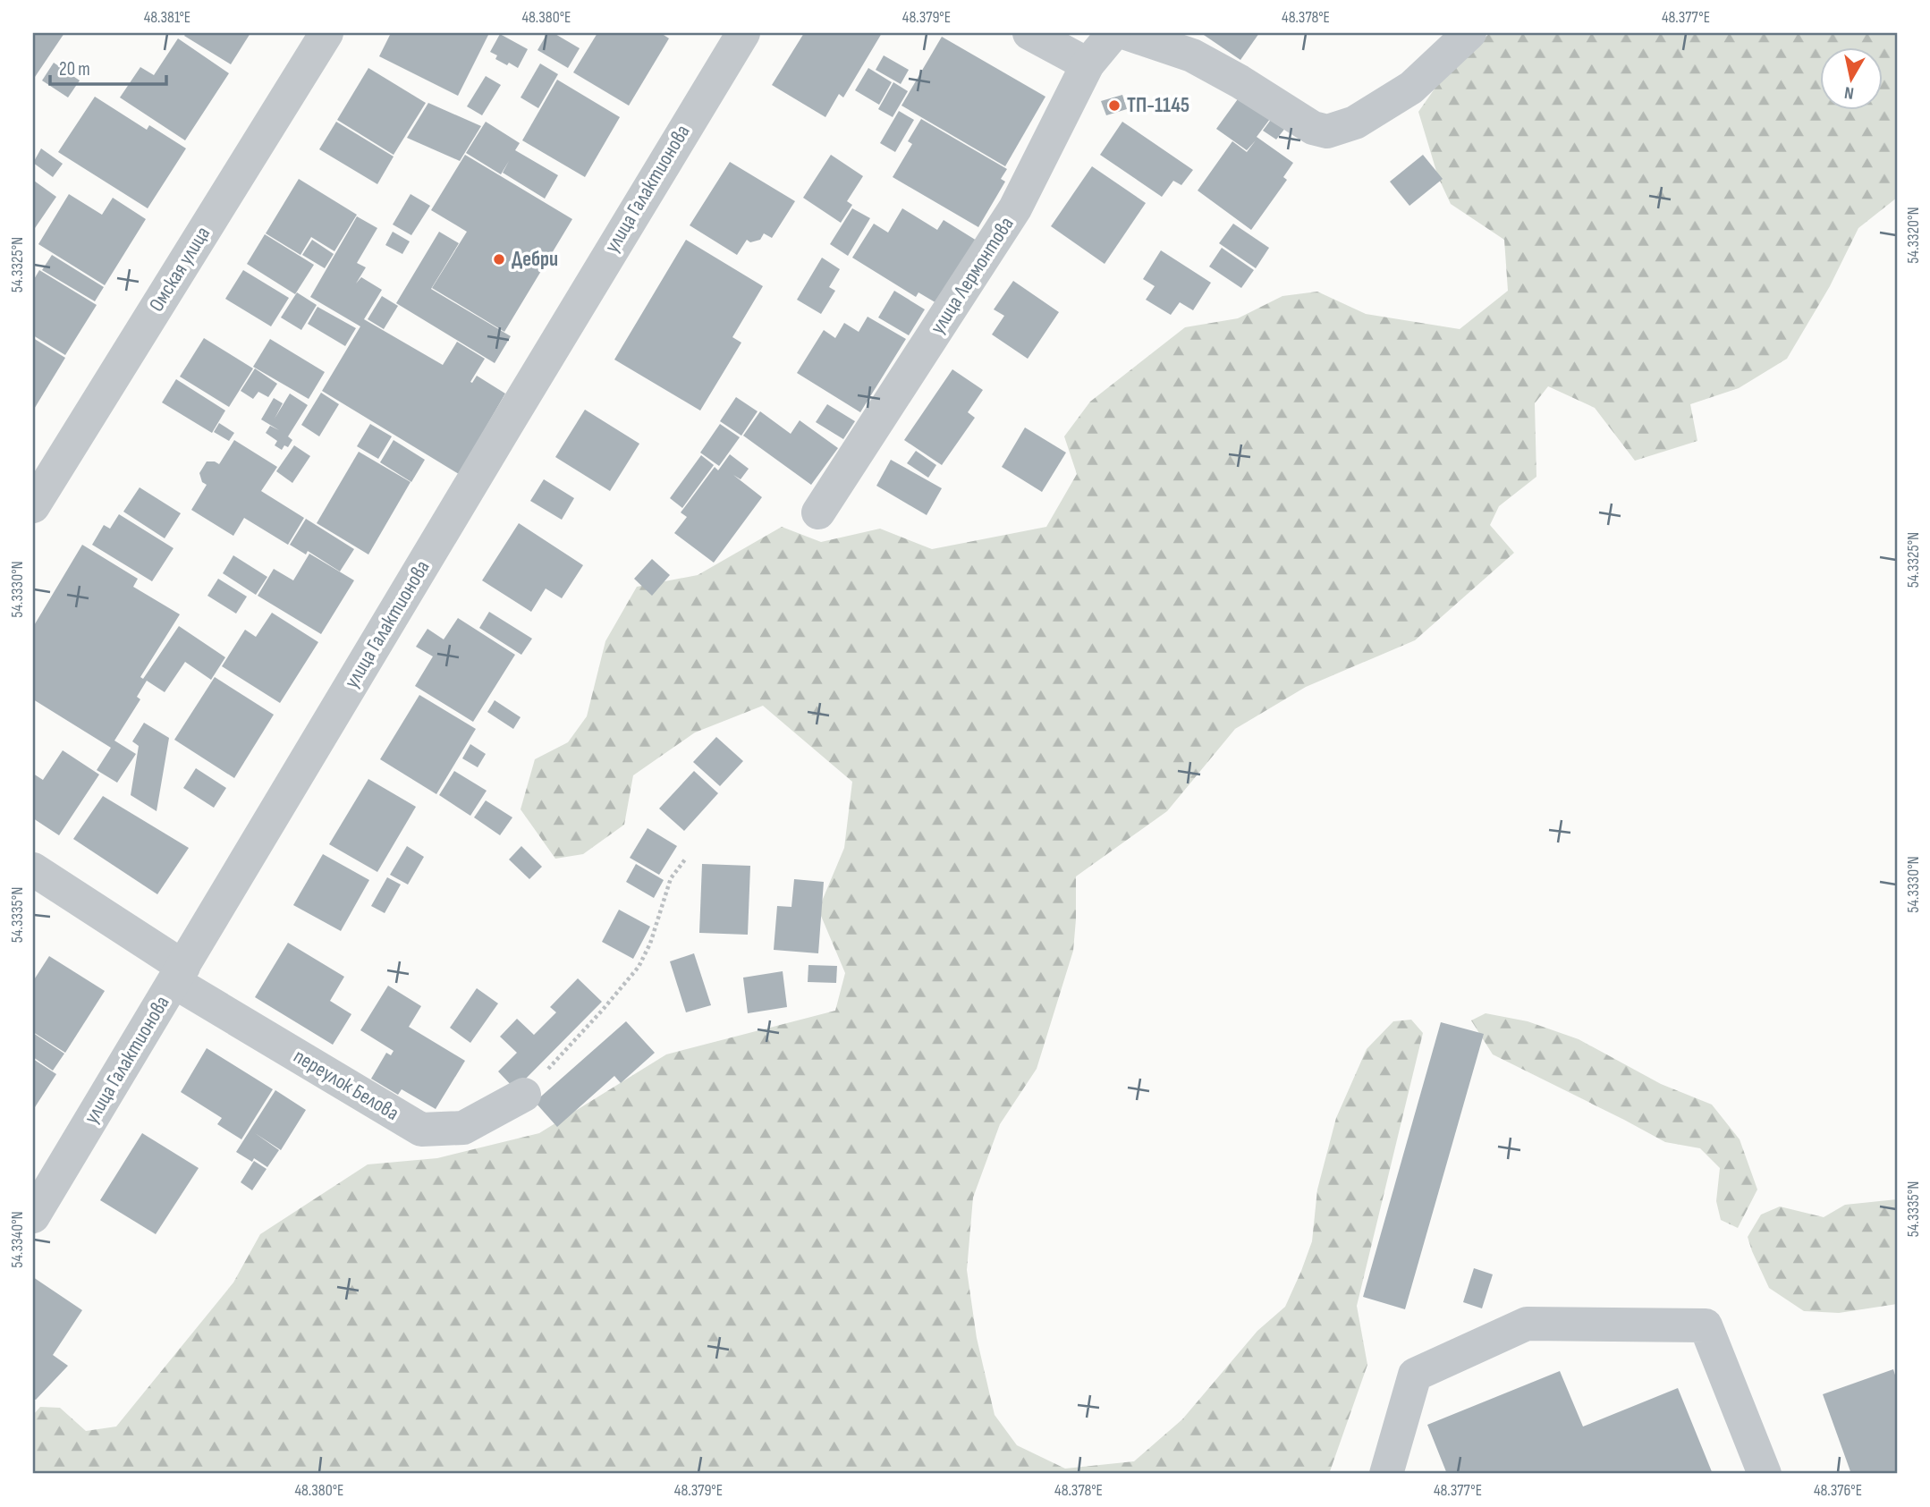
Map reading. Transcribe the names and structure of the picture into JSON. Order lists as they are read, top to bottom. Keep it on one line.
{"streets":{"street":["улица Галактионова","Омская улица","улица Лермонтова","переулок Белова"]},"crossings":[["улица Галактионова","переулок Белова"]],"places":["ТП-1145","Дебри"],"scale_bar":"20 m","north":"bottom","coordinates":["48.381°E","48.380°E","48.379°E","48.378°E","48.377°E","54.3320°N","54.3325°N","54.3330°N","54.3335°N","54.3340°N","48.376°E"]}
